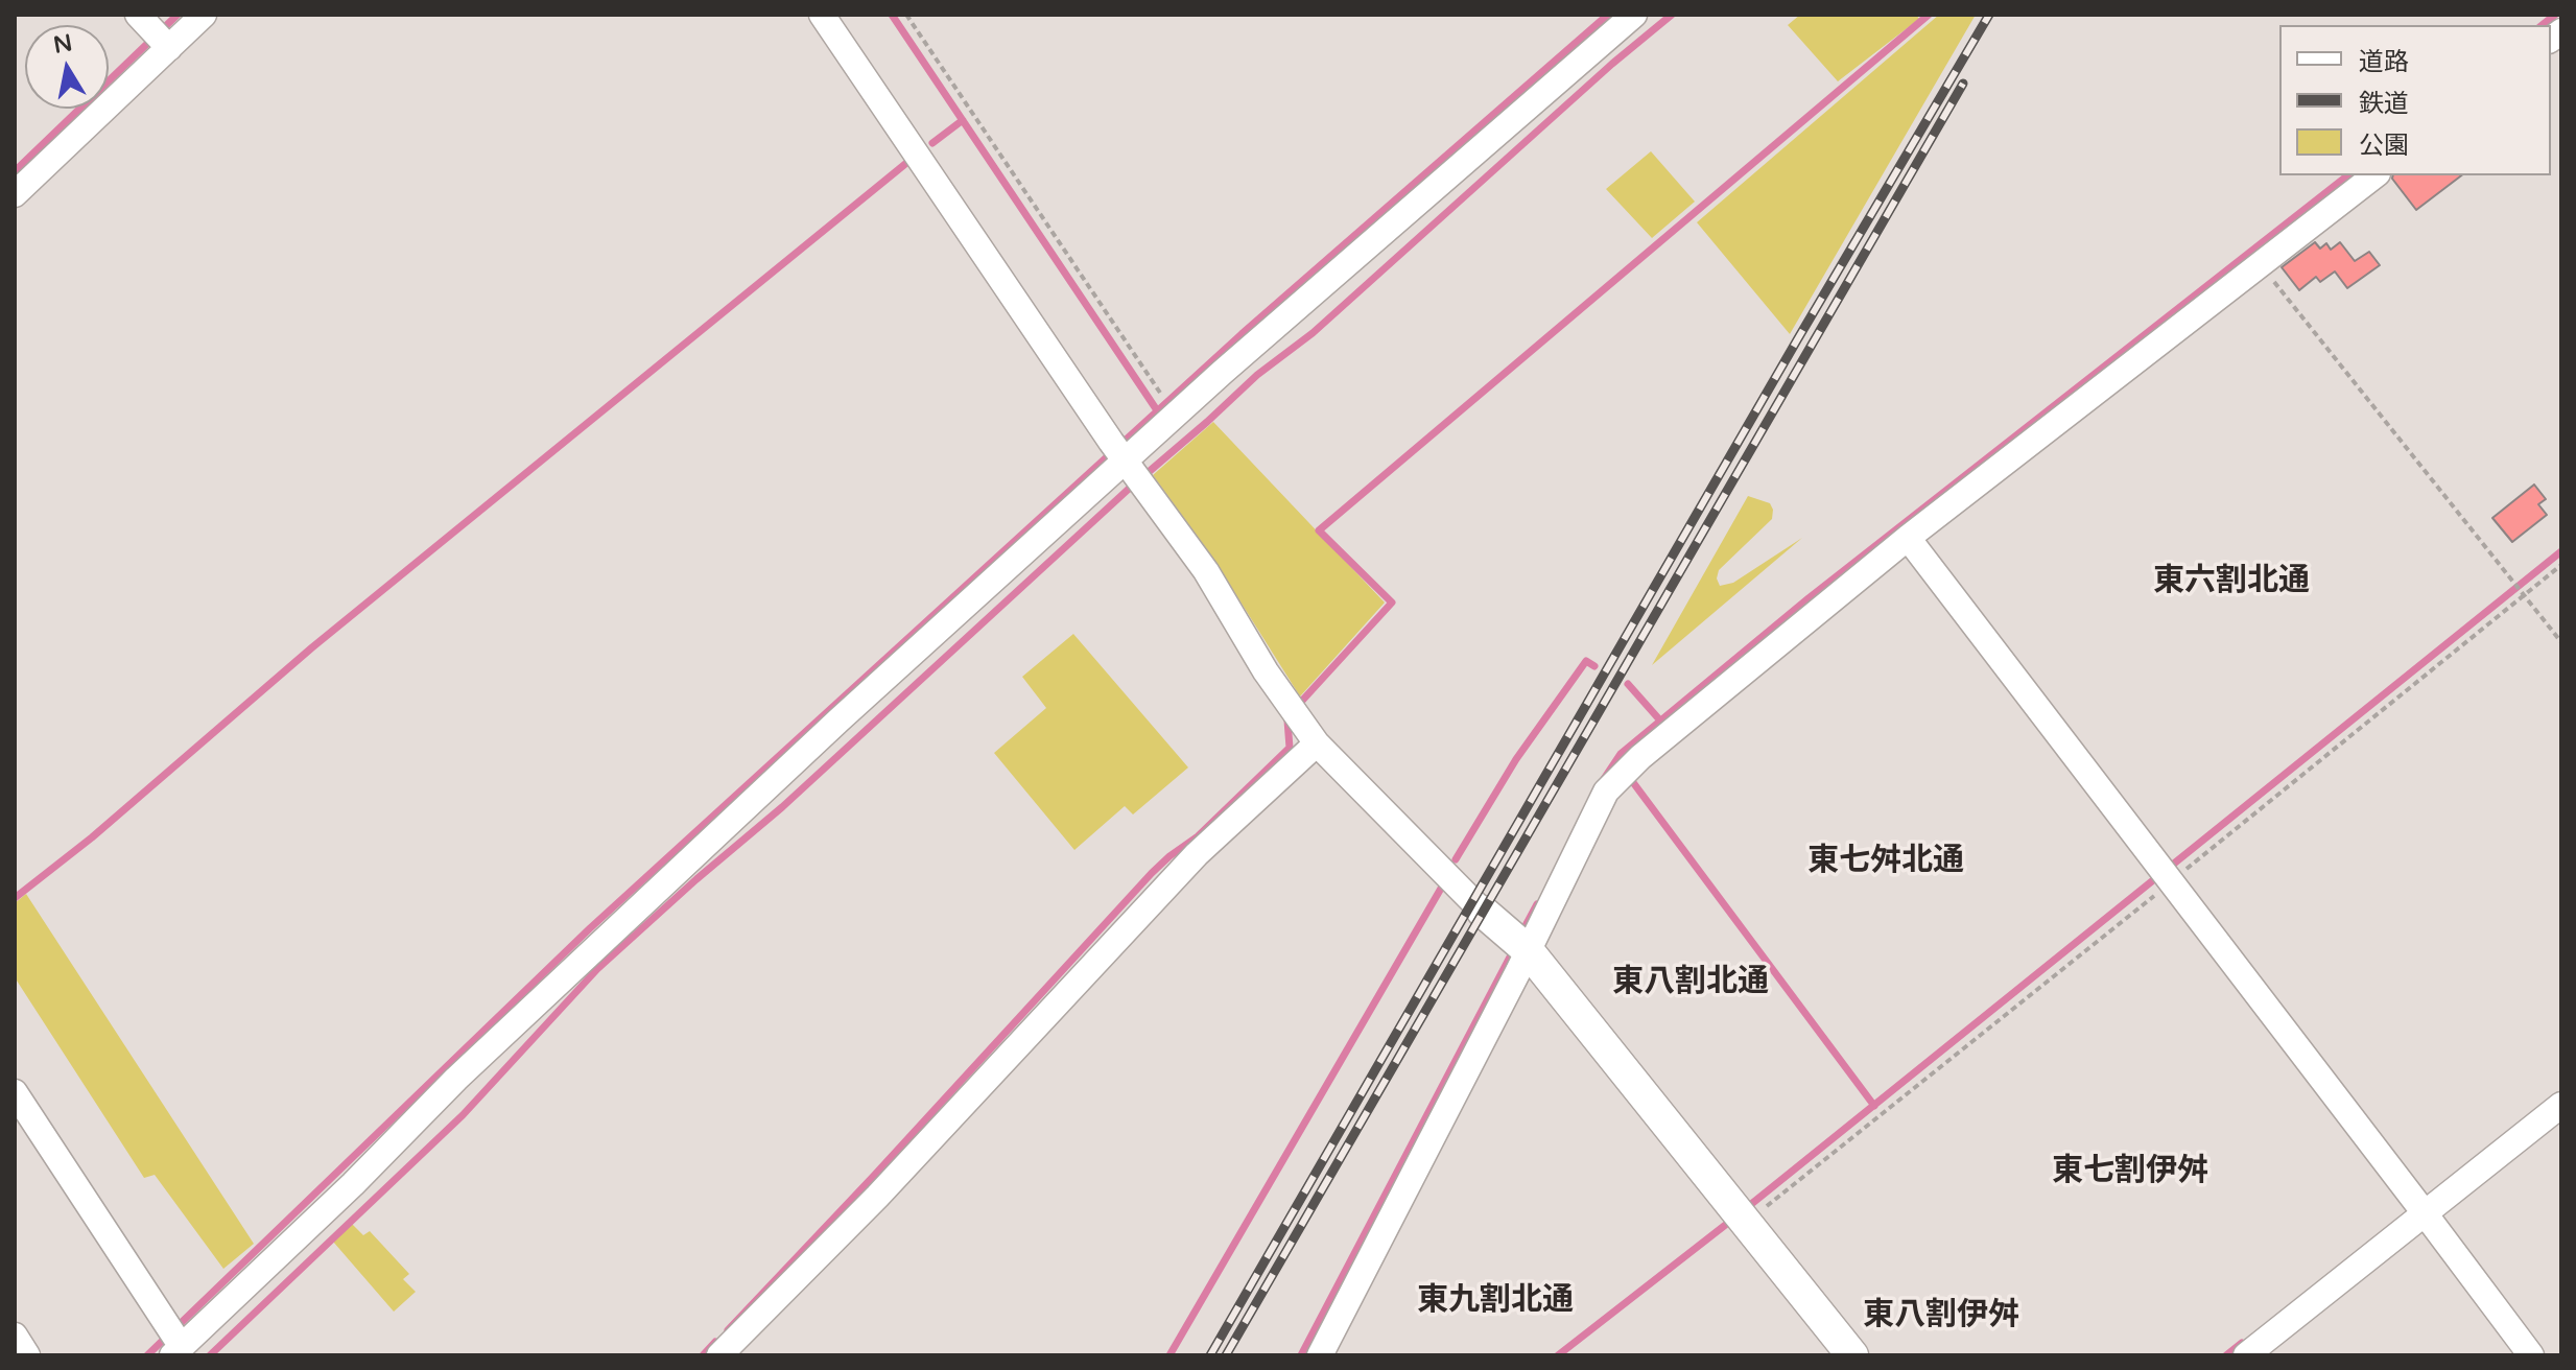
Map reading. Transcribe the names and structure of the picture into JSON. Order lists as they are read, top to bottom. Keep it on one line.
{"districts":["東六割北通","東七舛北通","東八割北通","東七割伊舛","東九割北通","東八割伊舛"],"legend":["道路","鉄道","公園"],"north":"top"}
